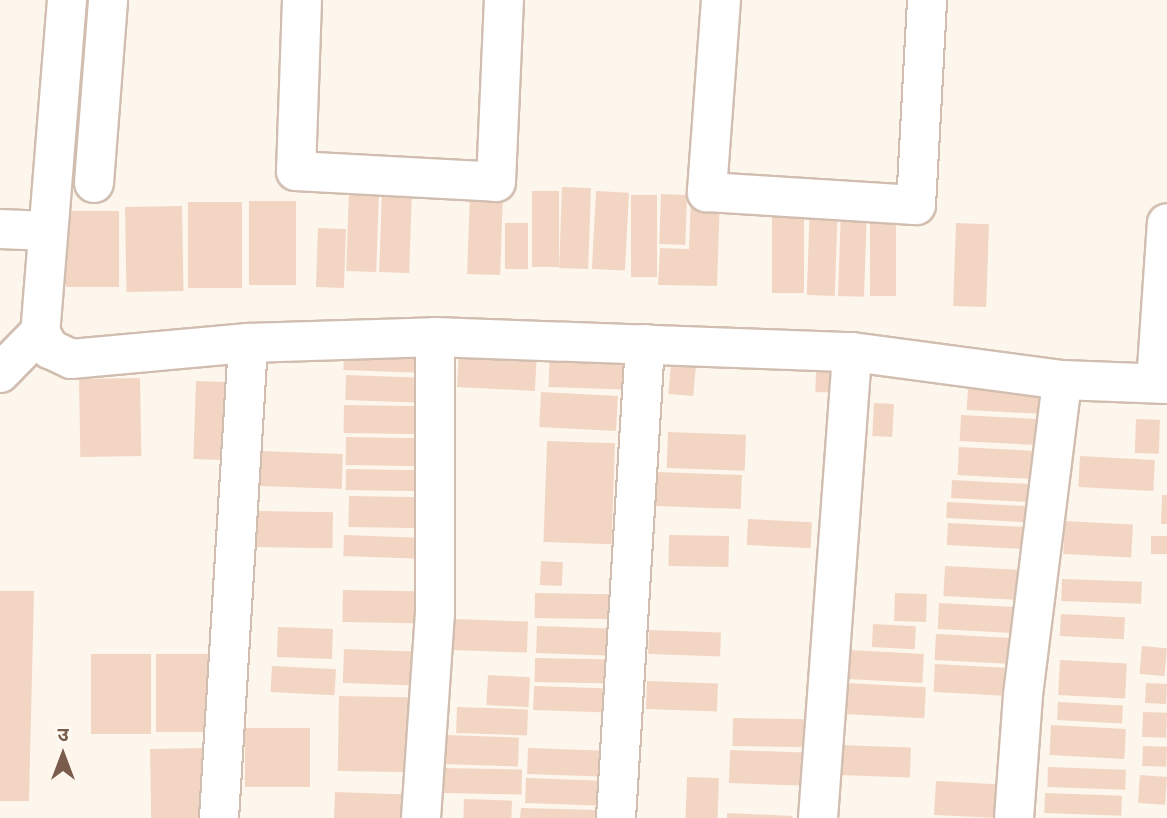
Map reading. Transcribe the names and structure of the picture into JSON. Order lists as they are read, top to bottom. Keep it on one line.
{"north":"top"}
